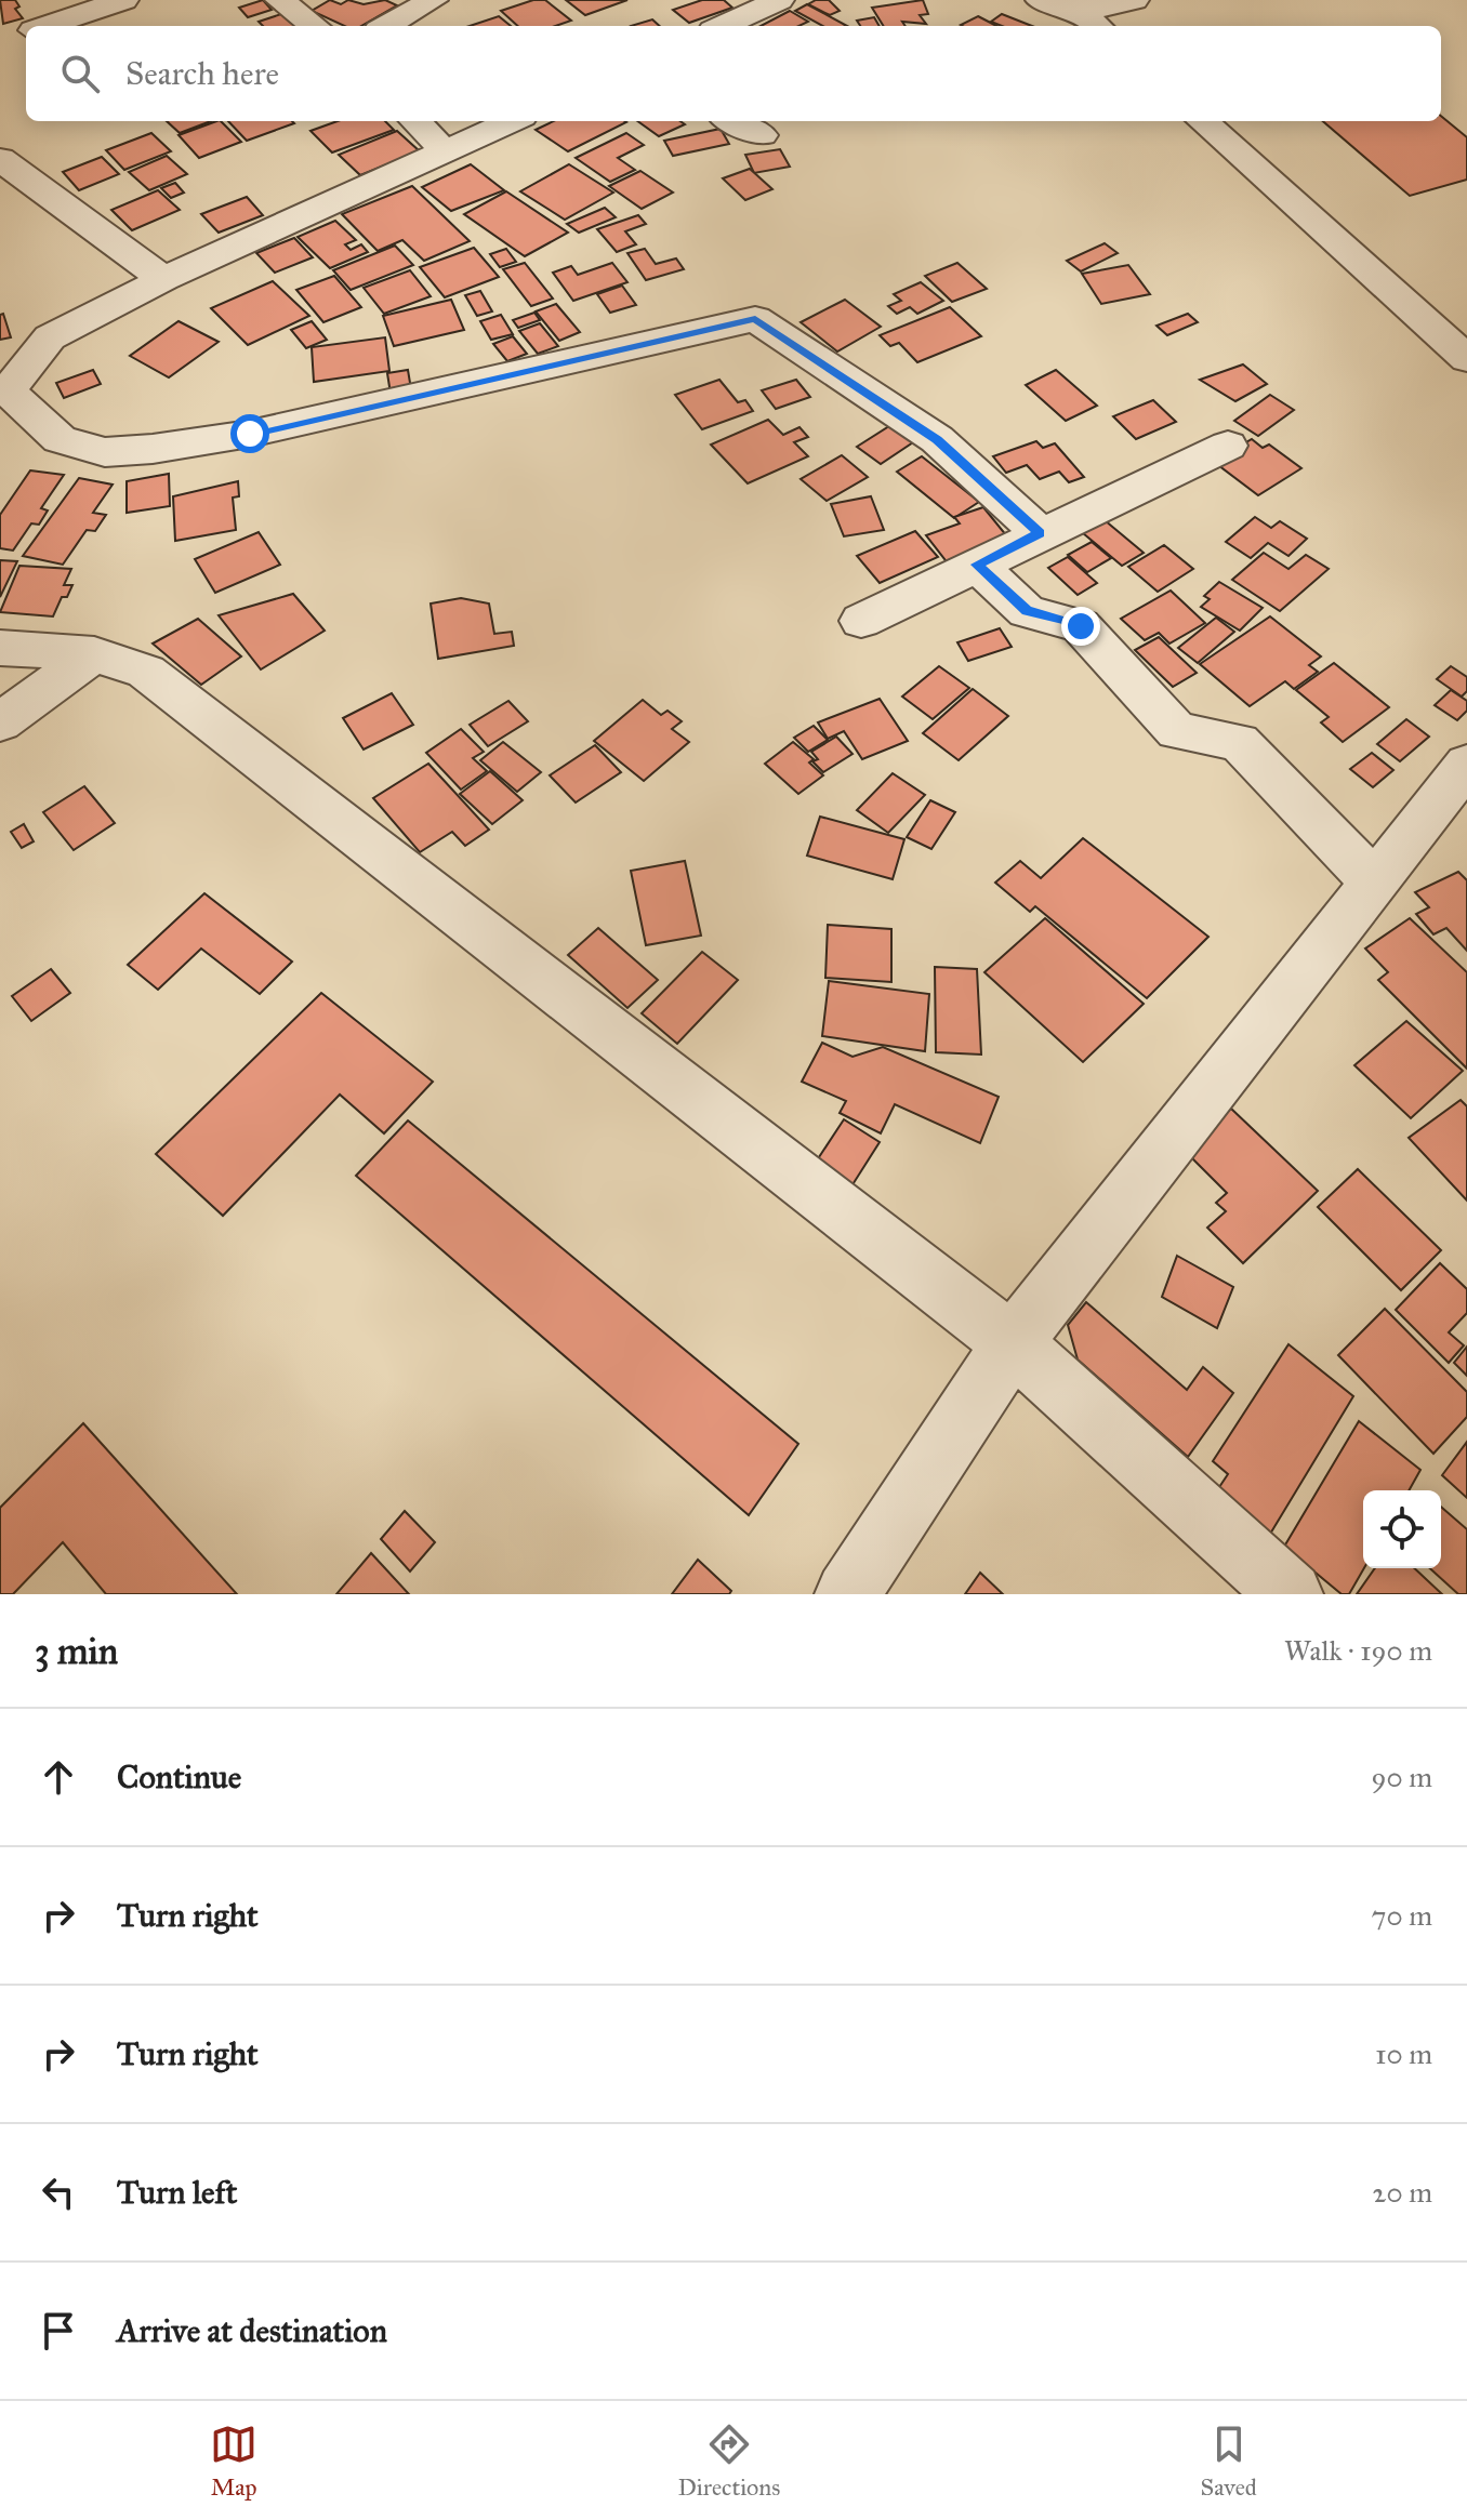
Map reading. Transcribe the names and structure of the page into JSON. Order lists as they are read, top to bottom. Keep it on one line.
{"page":{"search":"Search here","heading":["3 min","Walk · 190 m"],"list":[["Continue","90 m"],["Turn right","70 m"],["Turn right","10 m"],["Turn left","20 m"],"Arrive at destination"],"nav":["Map","Directions","Saved"]}}
